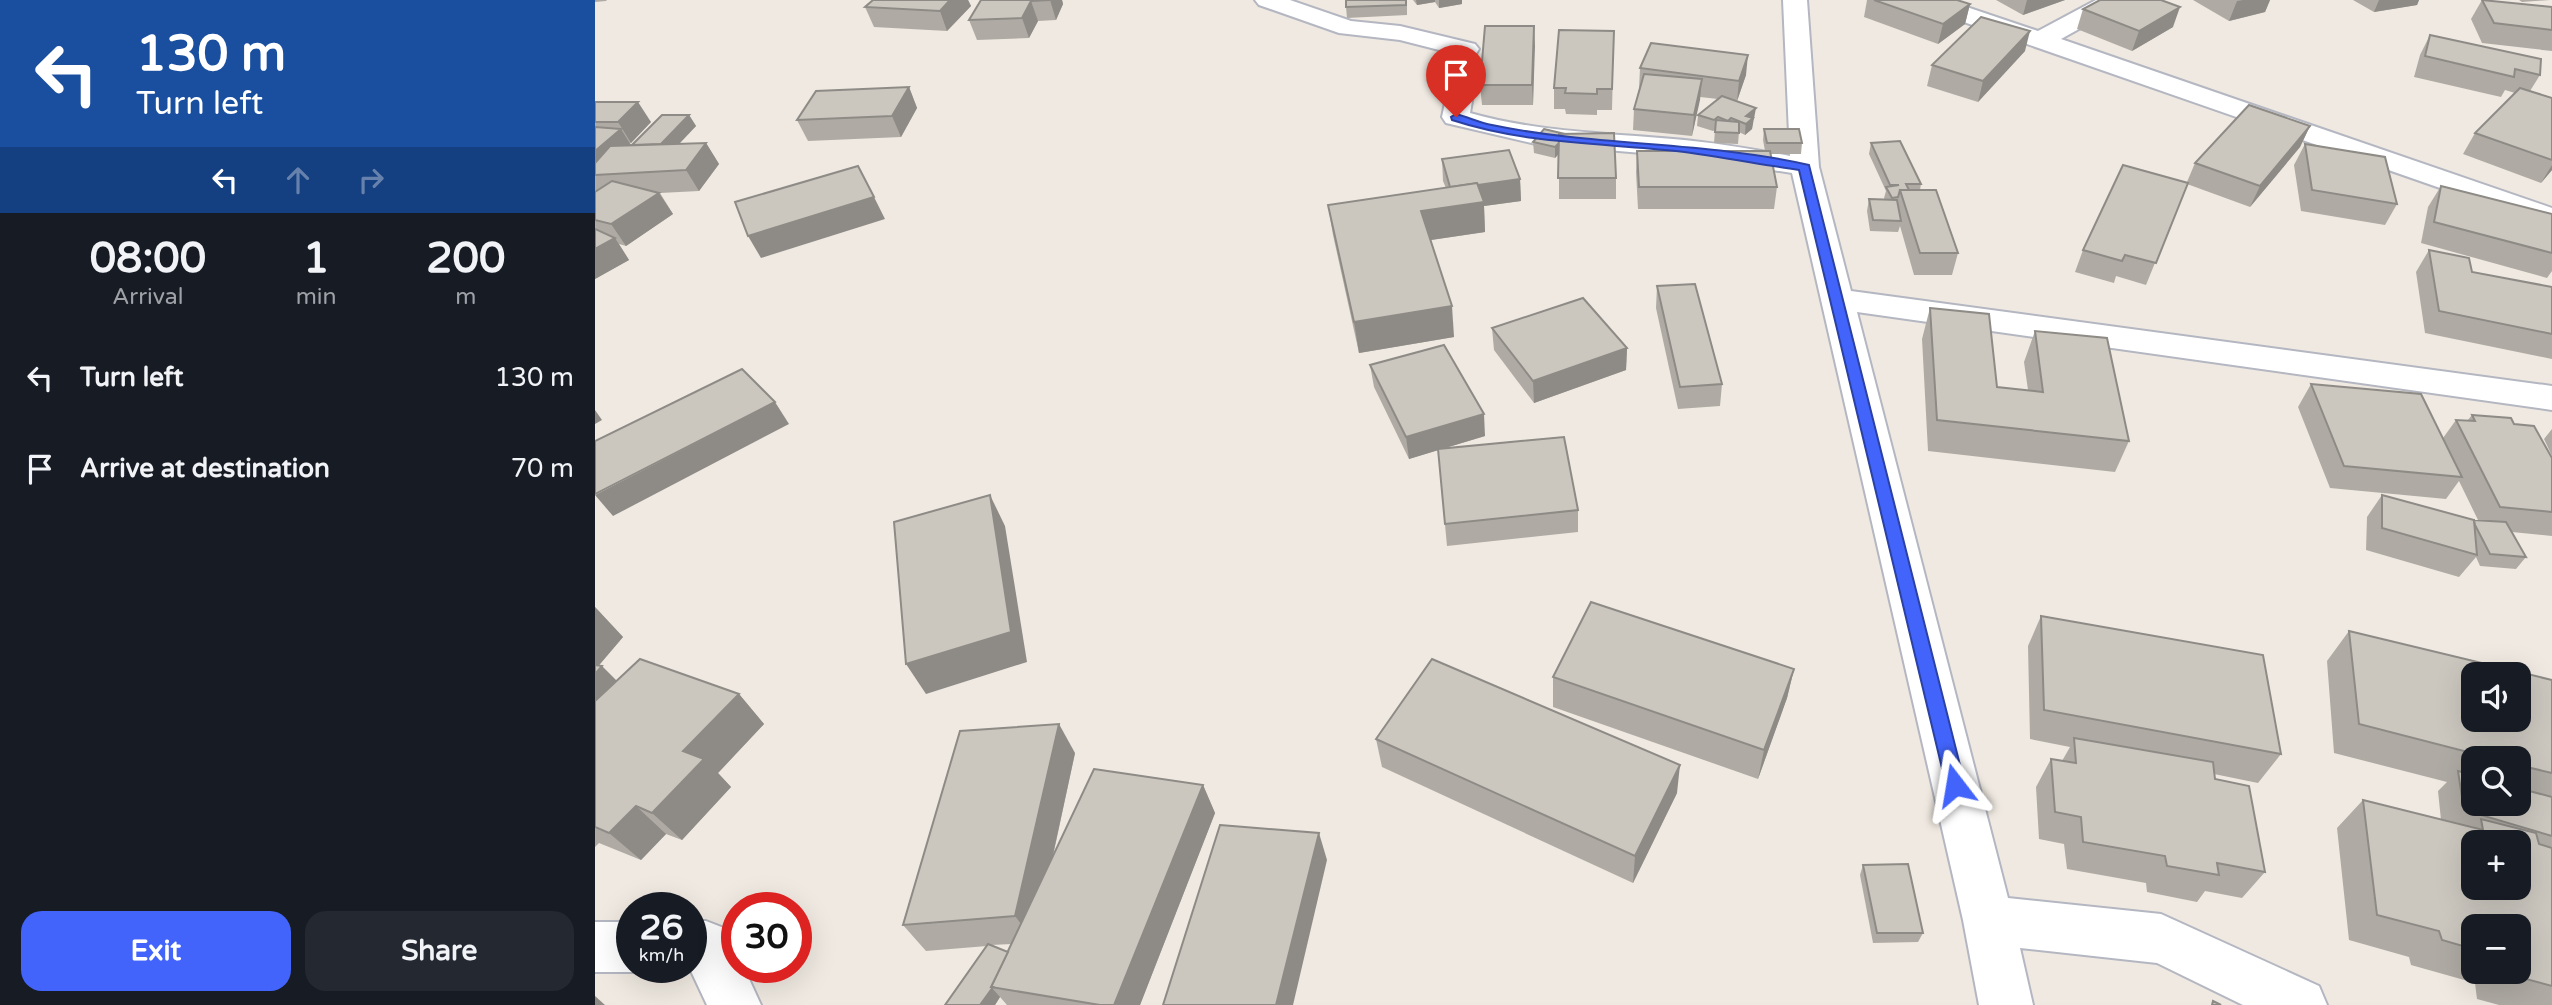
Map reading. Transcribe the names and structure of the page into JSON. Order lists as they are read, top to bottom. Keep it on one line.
{"page":{"turn":["130 m","Turn left"],"eta":["08:00","Arrival","1","min","200","m"],"list":[{"name":"Turn left","value":"130 m"},{"name":"Arrive at destination","value":"70 m"}],"map_buttons":["+","−"],"speed":"26 km/h","limit":"30","buttons":["Exit","Share"]}}
